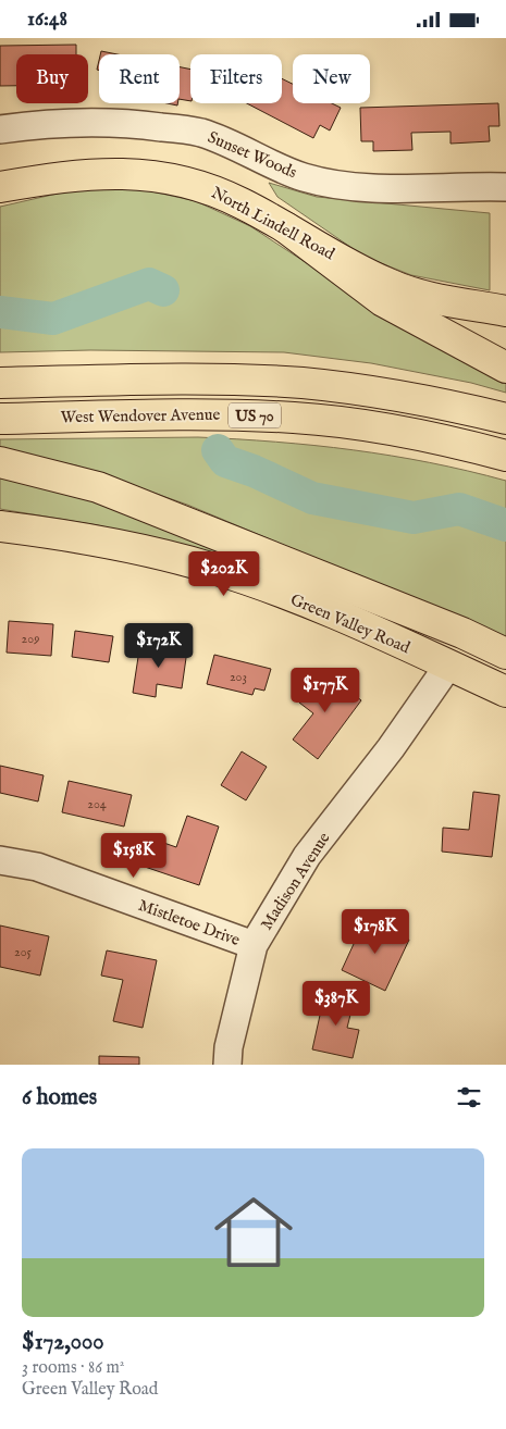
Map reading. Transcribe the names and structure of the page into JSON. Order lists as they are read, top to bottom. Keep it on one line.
{"streets":{"main road":["North Lindell Road","West Wendover Avenue","US 70","Green Valley Road"],"street":["Sunset Woods","Madison Avenue","Mistletoe Drive"]},"crossings":[["Green Valley Road","Madison Avenue"],["Madison Avenue","Mistletoe Drive"]],"house_numbers":["209","203","204","205"],"page":{"status":"16:48","chip":["Buy","Rent","Filters","New"],"price":["$202K","$172K","$177K","$158K","$178K","$387K"],"heading":"6 homes","list":[{"name":"$172,000","note":"3 rooms · 86 m² · Green Valley Road"}]}}
